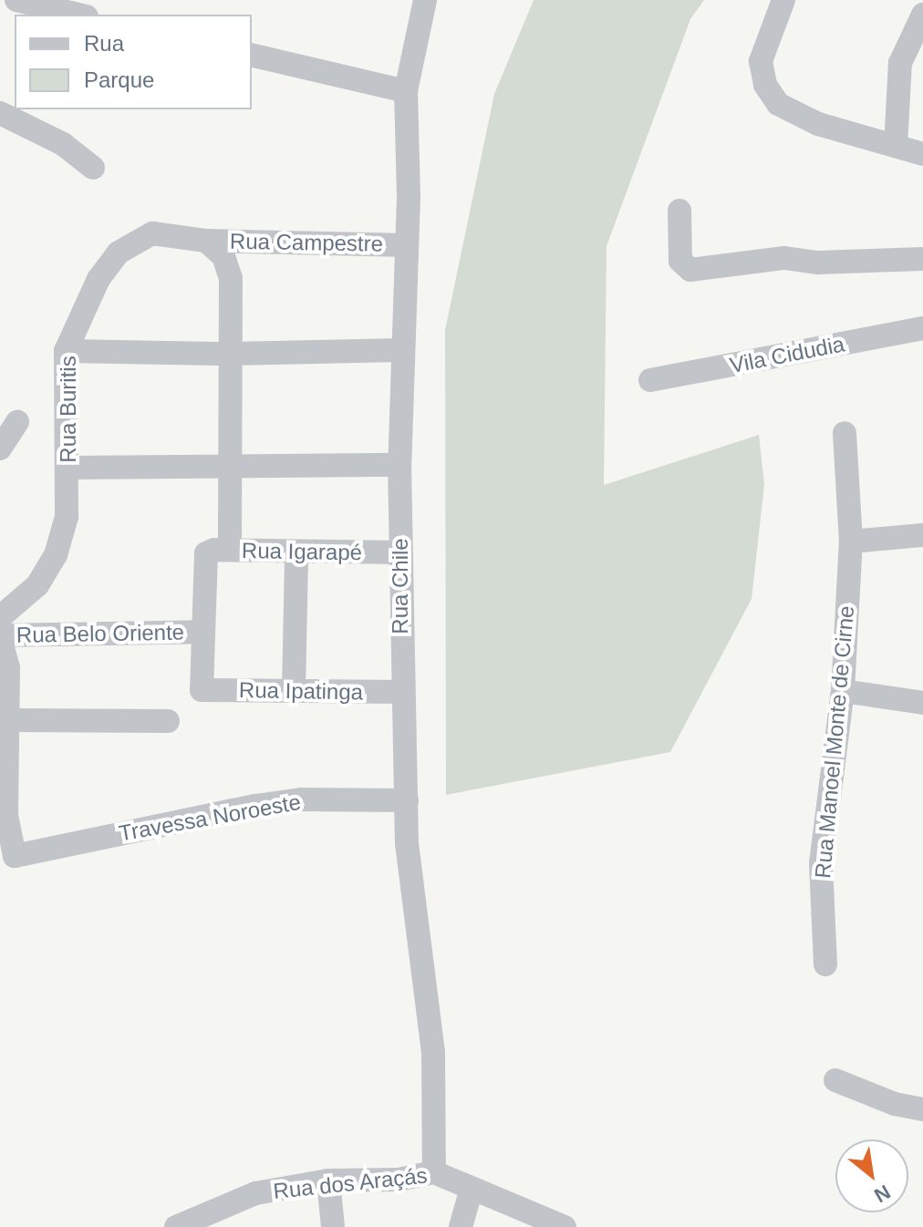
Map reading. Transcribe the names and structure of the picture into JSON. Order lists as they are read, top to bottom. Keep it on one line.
{"streets":{"street":["Rua Campestre","Vila Cidudia","Rua Buritis","Rua Igarapé","Rua Chile","Rua Belo Oriente","Rua Ipatinga","Rua Manoel Monte de Cirne","Travessa Noroeste","Rua dos Araçás"]},"crossings":[["Rua Campestre","Rua Buritis"],["Rua Campestre","Rua Chile"],["Rua Igarapé","Rua Chile"],["Rua Igarapé","Rua Belo Oriente"],["Rua Igarapé","Rua Ipatinga"],["Rua Chile","Rua Ipatinga"],["Rua Chile","Travessa Noroeste"],["Rua Chile","Rua dos Araçás"],["Rua Belo Oriente","Rua Ipatinga"]],"legend":["Rua","Parque"],"north":"bottom right"}
